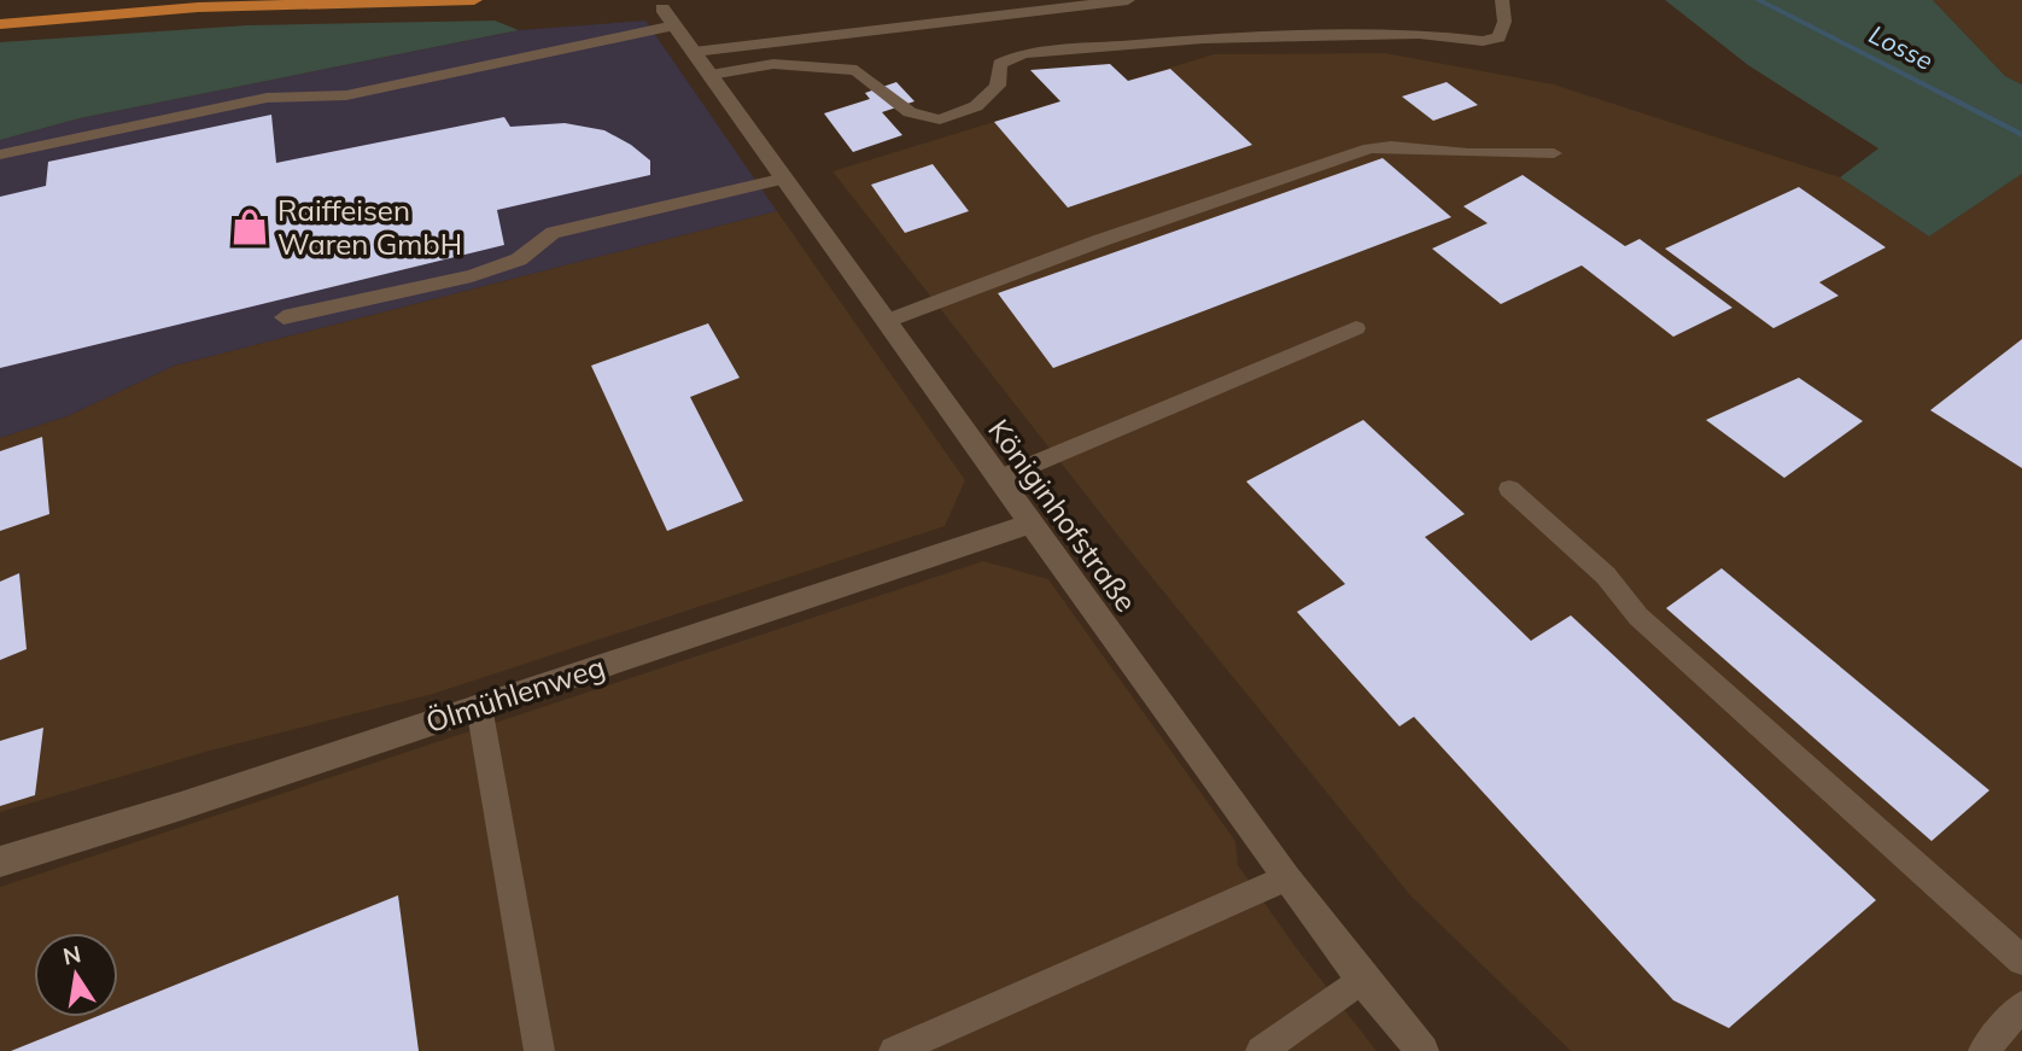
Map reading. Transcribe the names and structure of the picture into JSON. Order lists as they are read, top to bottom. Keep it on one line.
{"streets":{"street":["Königinhofstraße","Ölmühlenweg"]},"crossings":[["Königinhofstraße","Ölmühlenweg"]],"water":["Losse"],"places":{"shop":["Raiffeisen Waren GmbH"]},"north":"top"}
